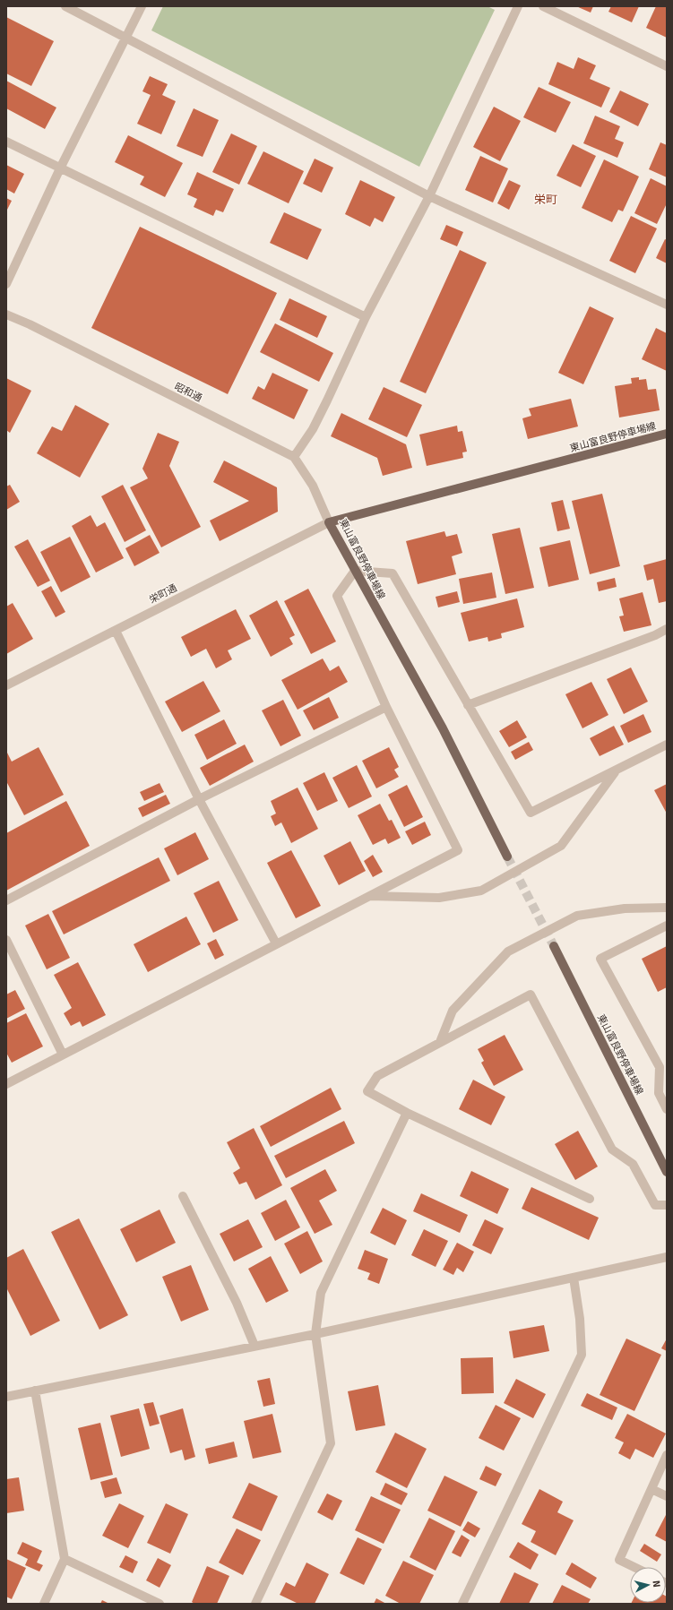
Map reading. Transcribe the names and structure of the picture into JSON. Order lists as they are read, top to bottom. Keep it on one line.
{"streets":{"main road":["東山富良野停車場線"],"street":["昭和通","栄町通"]},"crossings":[["東山富良野停車場線","栄町通"]],"districts":["栄町"],"north":"right"}
